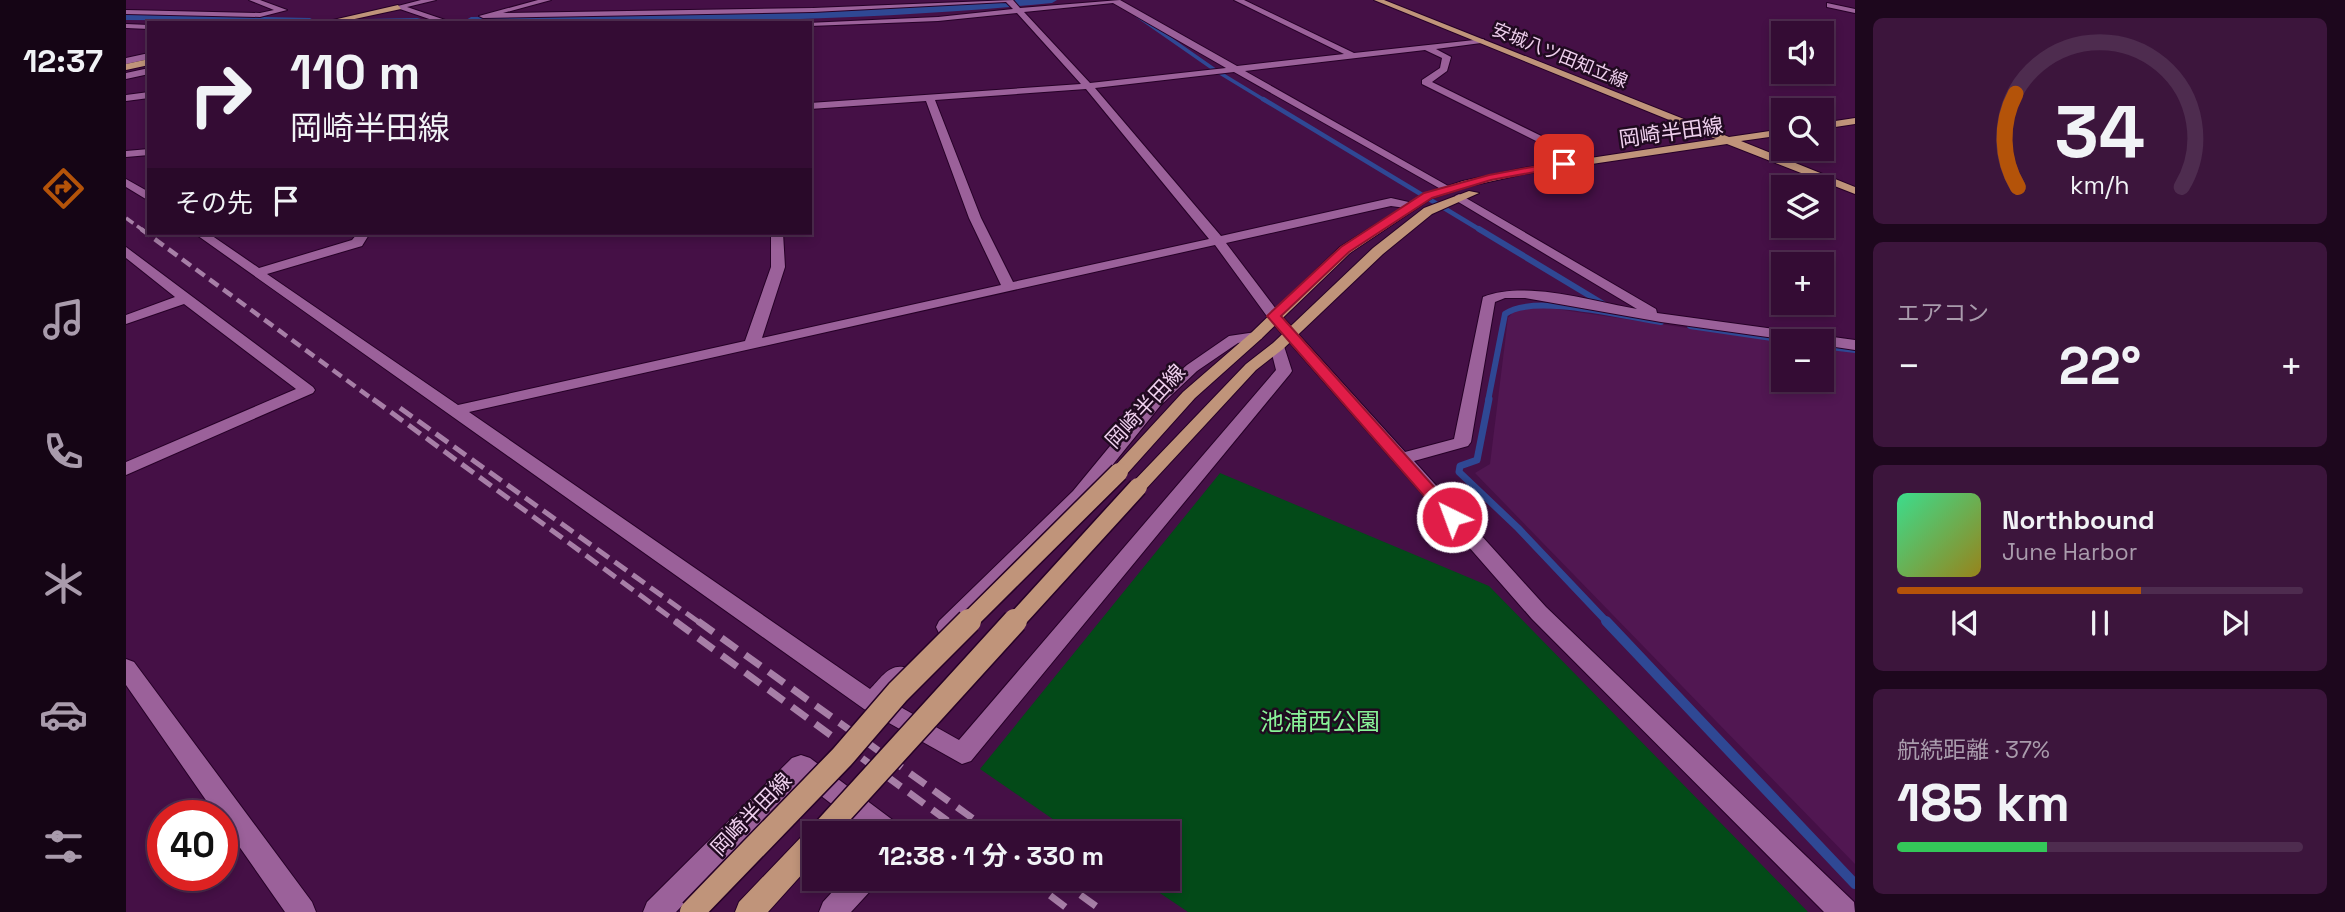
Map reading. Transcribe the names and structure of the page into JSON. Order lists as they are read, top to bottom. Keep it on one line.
{"streets":{"main road":["安城八ツ田知立線","岡崎半田線"]},"crossings":[["安城八ツ田知立線","岡崎半田線"]],"parks":["池浦西公園"],"page":{"tabs":"12:37","map_buttons":["+","−"],"turn":["110 m","岡崎半田線"],"then":"その先","tile":["エアコン",["航続距離 · 37%","185 km"]],"heat":["−","22°","+"],"song":["Northbound","June Harbor"],"limit":"40","trip":"12:38 · 1 分 · 330 m","gauge":["34","km/h"]}}
